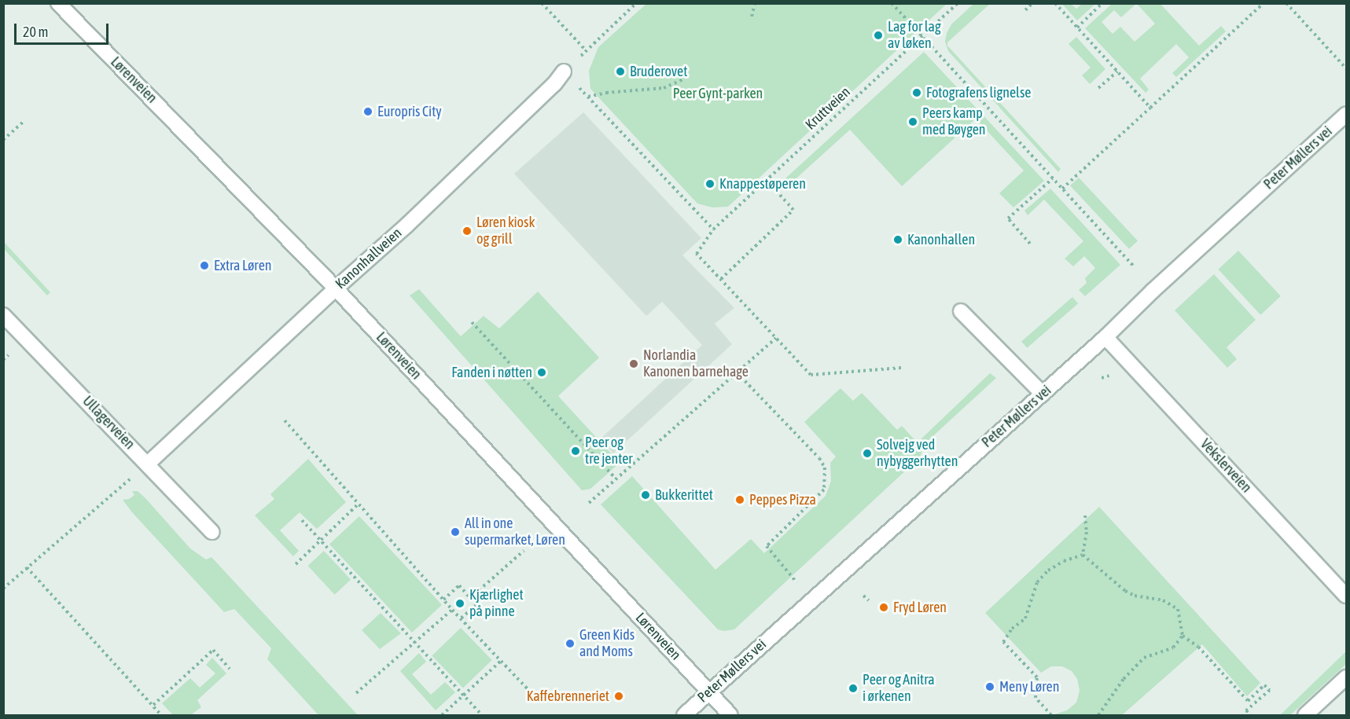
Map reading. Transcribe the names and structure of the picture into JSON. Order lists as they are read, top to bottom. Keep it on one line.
{"streets":{"street":["Lørenveien","Peter Møllers vei","Kanonhallveien","Ullagerveien","Vekslerveien"],"path":["Kruttveien"]},"crossings":[["Lørenveien","Peter Møllers vei"],["Lørenveien","Kanonhallveien"],["Peter Møllers vei","Vekslerveien"],["Kanonhallveien","Ullagerveien"]],"parks":["Peer Gynt-parken"],"places":["Lag for lag av løken","Bruderovet","Fotografens lignelse","Europris City","Peers kamp med Bøygen","Knappestøperen","Løren kiosk og grill","Kanonhallen","Extra Løren","Norlandia Kanonen barnehage","Fanden i nøtten","Peer og tre jenter","Solvejg ved nybyggerhytten","Bukkerittet","Peppes Pizza","All in one supermarket, Løren","Kjærlighet på pinne","Fryd Løren","Green Kids and Moms","Meny Løren","Peer og Anitra i ørkenen","Kaffebrenneriet"],"scale_bar":"20 m"}
